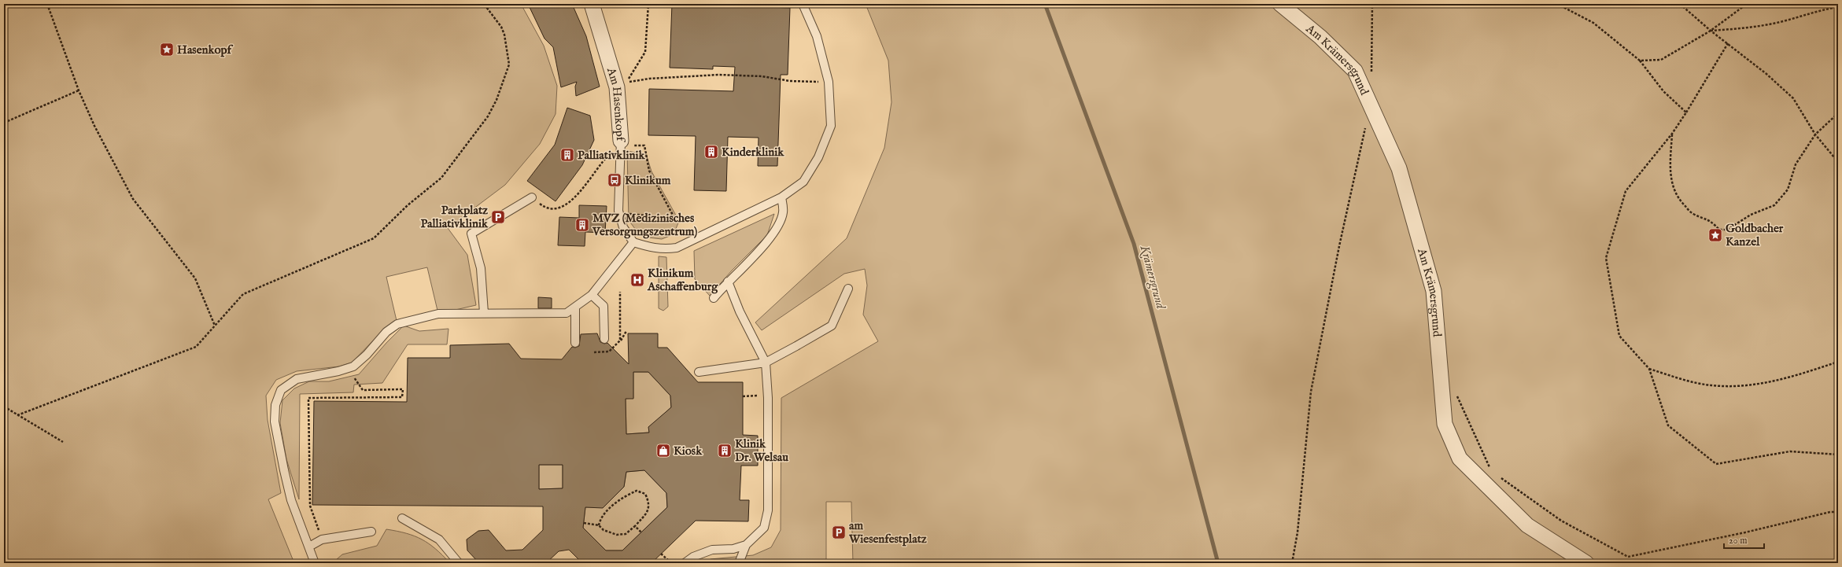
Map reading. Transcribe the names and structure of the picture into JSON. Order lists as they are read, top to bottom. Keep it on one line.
{"streets":{"street":["Am Krämersgrund","Am Hasenkopf"]},"water":["Krämersgrund"],"places":{"place":["Hasenkopf","Goldbacher Kanzel"],"building":["Kinderklinik","Palliativklinik","MVZ (Medizinisches Versorgungszentrum)","Klinik Dr. Welsau"],"bus stop":["Klinikum"],"parking":["Parkplatz Palliativklinik","am Wiesenfestplatz"],"hospital":["Klinikum Aschaffenburg"],"shop":["Kiosk"]},"scale_bar":"20 m"}
